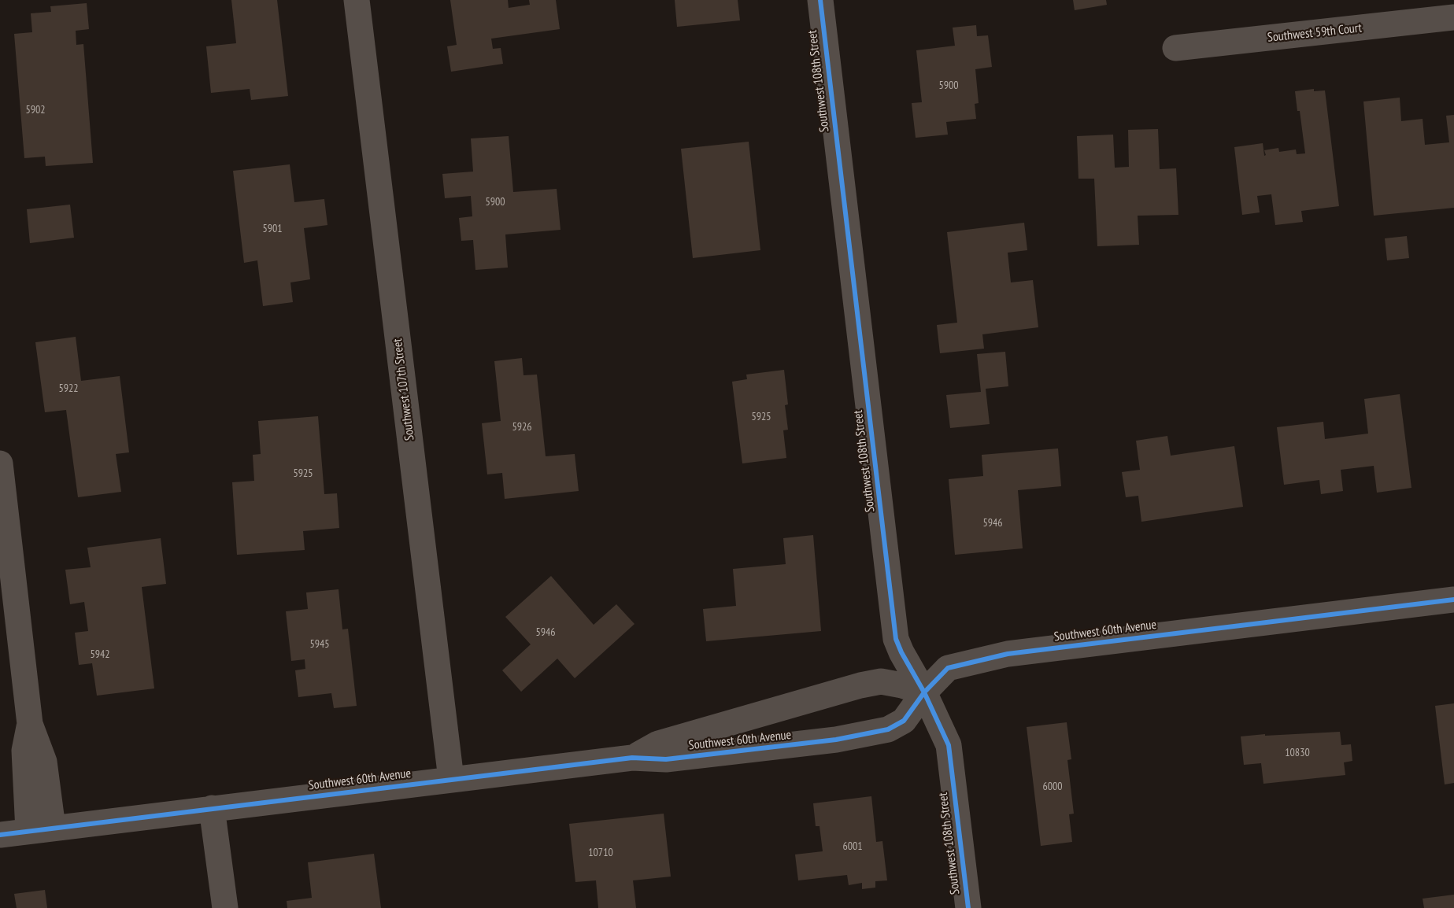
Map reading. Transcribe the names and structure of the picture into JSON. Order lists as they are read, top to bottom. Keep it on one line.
{"streets":{"street":["Southwest 59th Court","Southwest 108th Street","Southwest 107th Street","Southwest 60th Avenue"]},"crossings":[["Southwest 108th Street","Southwest 60th Avenue"],["Southwest 107th Street","Southwest 60th Avenue"]],"house_numbers":["5900","5902","5900","5901","5922","5925","5926","5925","5946","5946","5945","5942","10830","6000","6001","10710"]}
